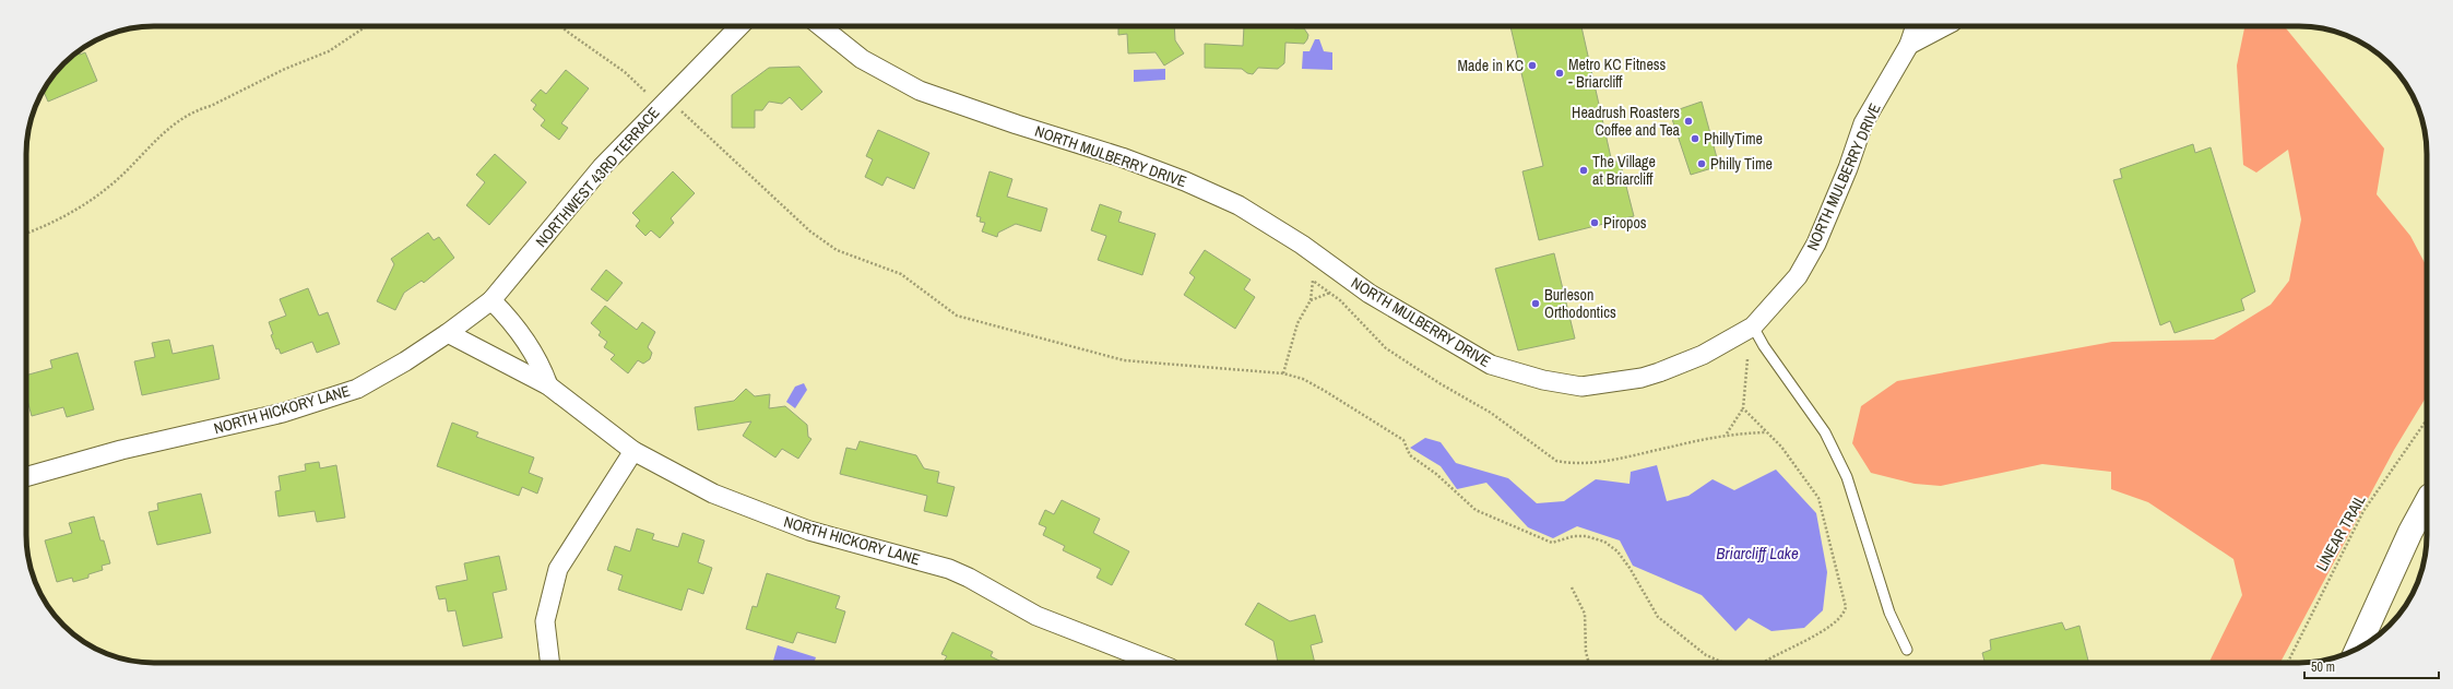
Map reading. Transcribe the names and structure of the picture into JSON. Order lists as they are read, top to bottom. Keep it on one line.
{"streets":{"street":["NORTH MULBERRY DRIVE","NORTHWEST 43RD TERRACE","NORTH HICKORY LANE"],"path":["LINEAR TRAIL"]},"crossings":[["NORTHWEST 43RD TERRACE","NORTH HICKORY LANE"]],"water":["Briarcliff Lake"],"places":["Made in KC","Metro KC Fitness - Briarcliff","Headrush Roasters Coffee and Tea","PhillyTime","Philly Time","The Village at Briarcliff","Piropos","Burleson Orthodontics"],"scale_bar":"50 m"}
